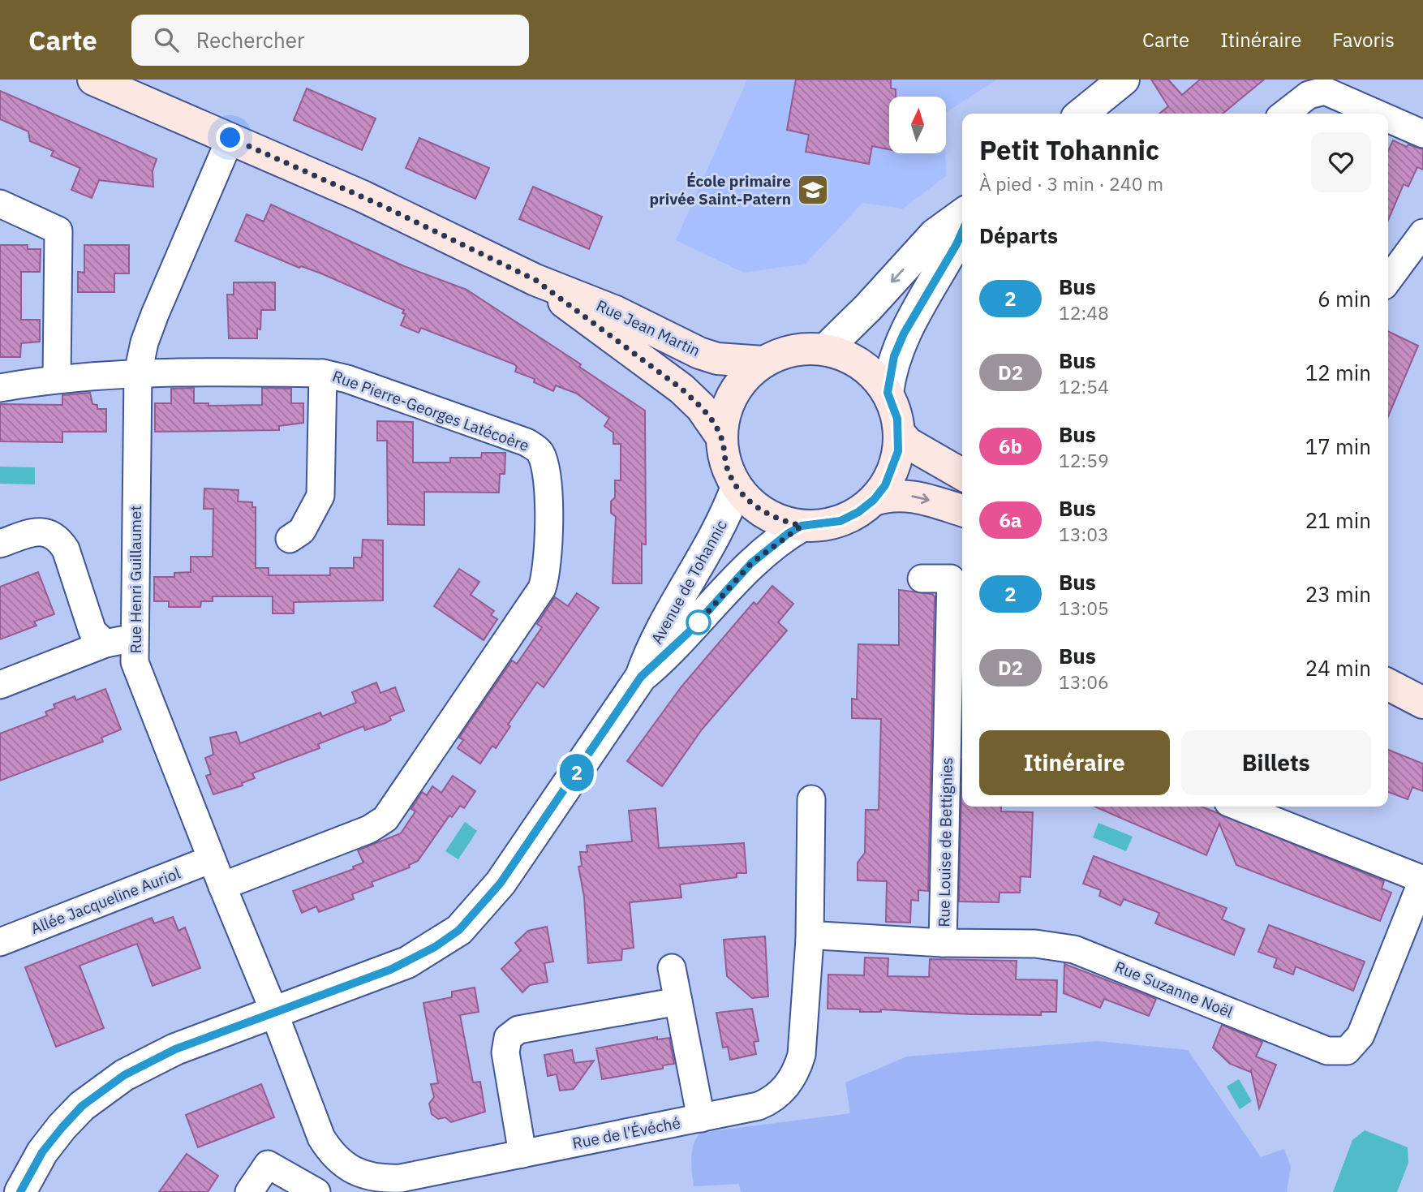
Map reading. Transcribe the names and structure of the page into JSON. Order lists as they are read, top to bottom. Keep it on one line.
{"streets":{"main road":["Rue Jean Martin"],"street":["Rue Pierre-Georges Latécoère","Rue Henri Guillaumet","Avenue de Tohannic","Rue Louise de Bettignies","Allée Jacqueline Auriol","Rue Suzanne Noël","Rue de l'Évéché"]},"crossings":[["Rue Jean Martin","Rue Henri Guillaumet"],["Rue Jean Martin","Avenue de Tohannic"],["Rue Pierre-Georges Latécoère","Rue Henri Guillaumet"],["Rue Henri Guillaumet","Avenue de Tohannic"],["Rue Henri Guillaumet","Allée Jacqueline Auriol"],["Rue Henri Guillaumet","Rue de l'Évéché"],["Avenue de Tohannic","Rue de l'Évéché"],["Rue Louise de Bettignies","Rue Suzanne Noël"],["Rue Suzanne Noël","Rue de l'Évéché"]],"places":{"school or university":["École primaire privée Saint-Patern"]},"lines":["bus line 2"],"north":"top","page":{"header":"Carte","search":"Rechercher","nav":["Carte","Itinéraire","Favoris"],"on_map":"2","heading":[["Petit Tohannic","À pied · 3 min · 240 m"],"Départs"],"list":[{"mark":"2","name":"Bus","note":"12:48","value":"6 min"},{"mark":"D2","name":"Bus","note":"12:54","value":"12 min"},{"mark":"6b","name":"Bus","note":"12:59","value":"17 min"},{"mark":"6a","name":"Bus","note":"13:03","value":"21 min"},{"mark":"2","name":"Bus","note":"13:05","value":"23 min"},{"mark":"D2","name":"Bus","note":"13:06","value":"24 min"}],"buttons":["Itinéraire","Billets"]}}
